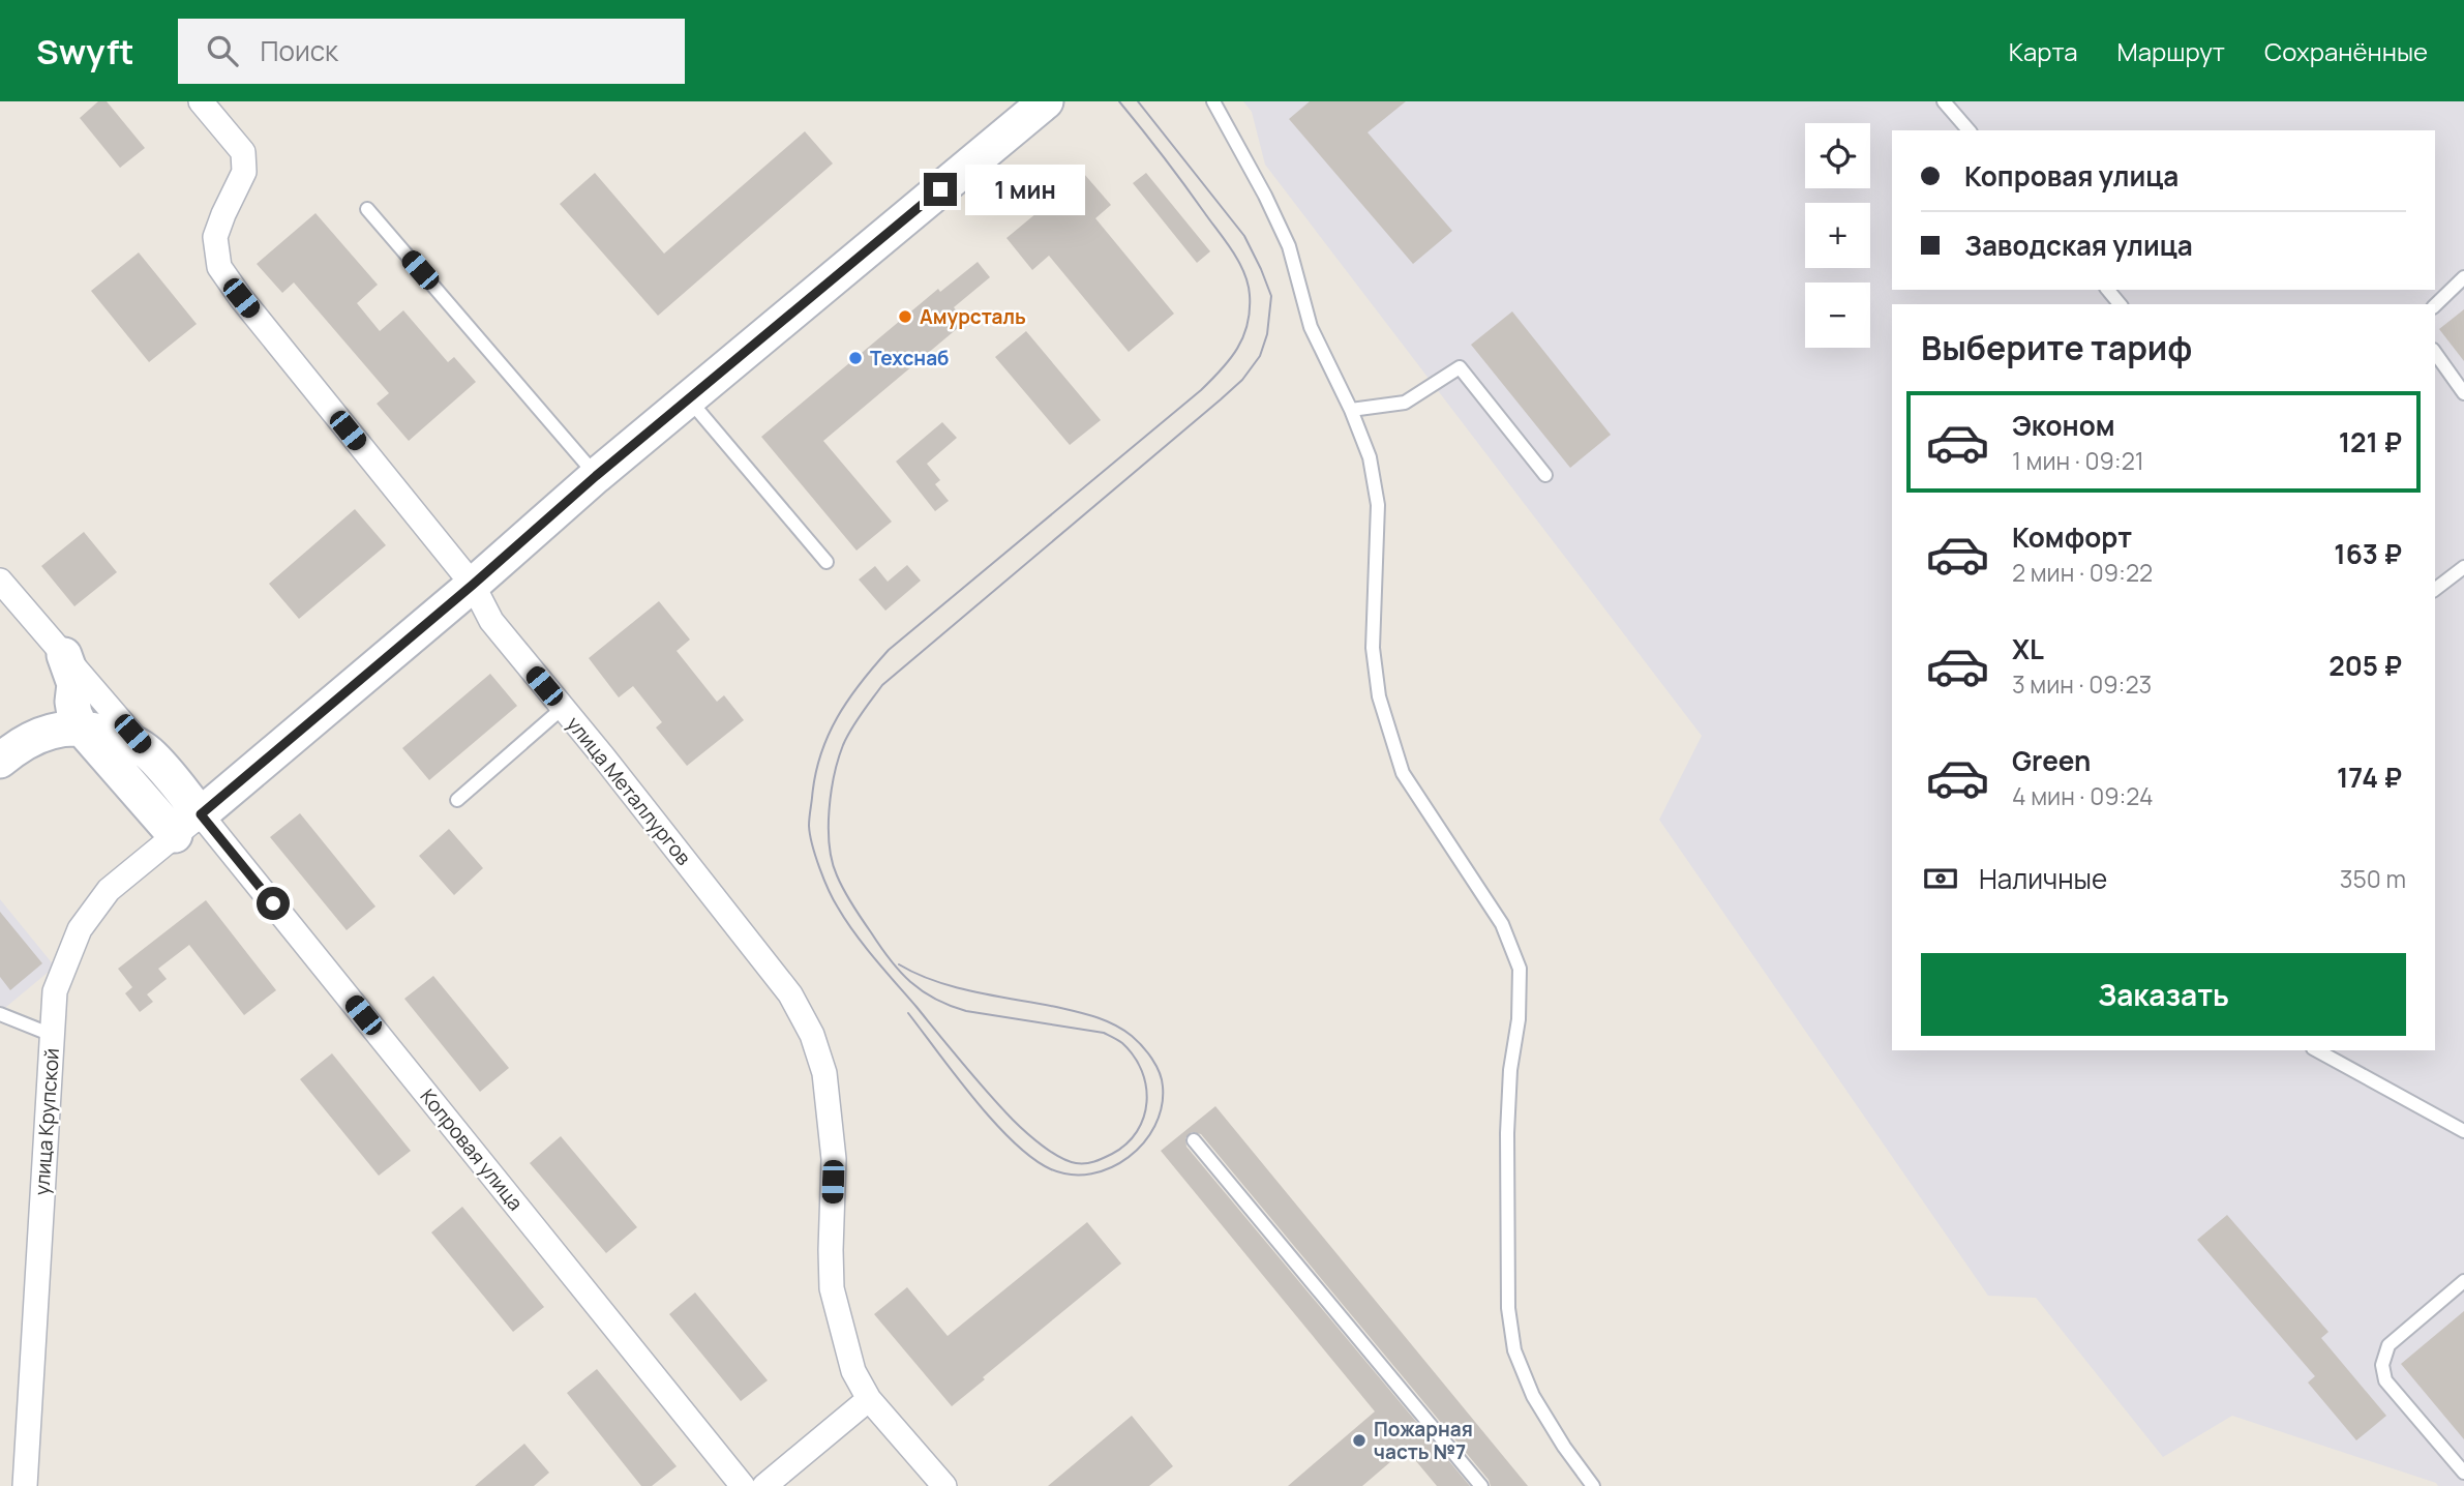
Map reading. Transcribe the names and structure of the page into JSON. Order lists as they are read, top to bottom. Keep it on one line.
{"streets":{"street":["улица Металлургов","улица Крупской","Копровая улица"]},"crossings":[["улица Крупской","Копровая улица"]],"places":["Амурсталь","Техснаб","Пожарная часть №7"],"page":{"header":"Swyft","search":"Поиск","nav":["Карта","Маршрут","Сохранённые"],"map_buttons":["+","−"],"banner":["Копровая улица","Заводская улица"],"bubble":"1 мин","heading":"Выберите тариф","list":[{"name":"Эконом","note":"1 мин · 09:21","value":"121 ₽"},{"name":"Комфорт","note":"2 мин · 09:22","value":"163 ₽"},{"name":"XL","note":"3 мин · 09:23","value":"205 ₽"},{"name":"Green","note":"4 мин · 09:24","value":"174 ₽"}],"pay":["Наличные","350 m"],"buttons":"Заказать"}}
